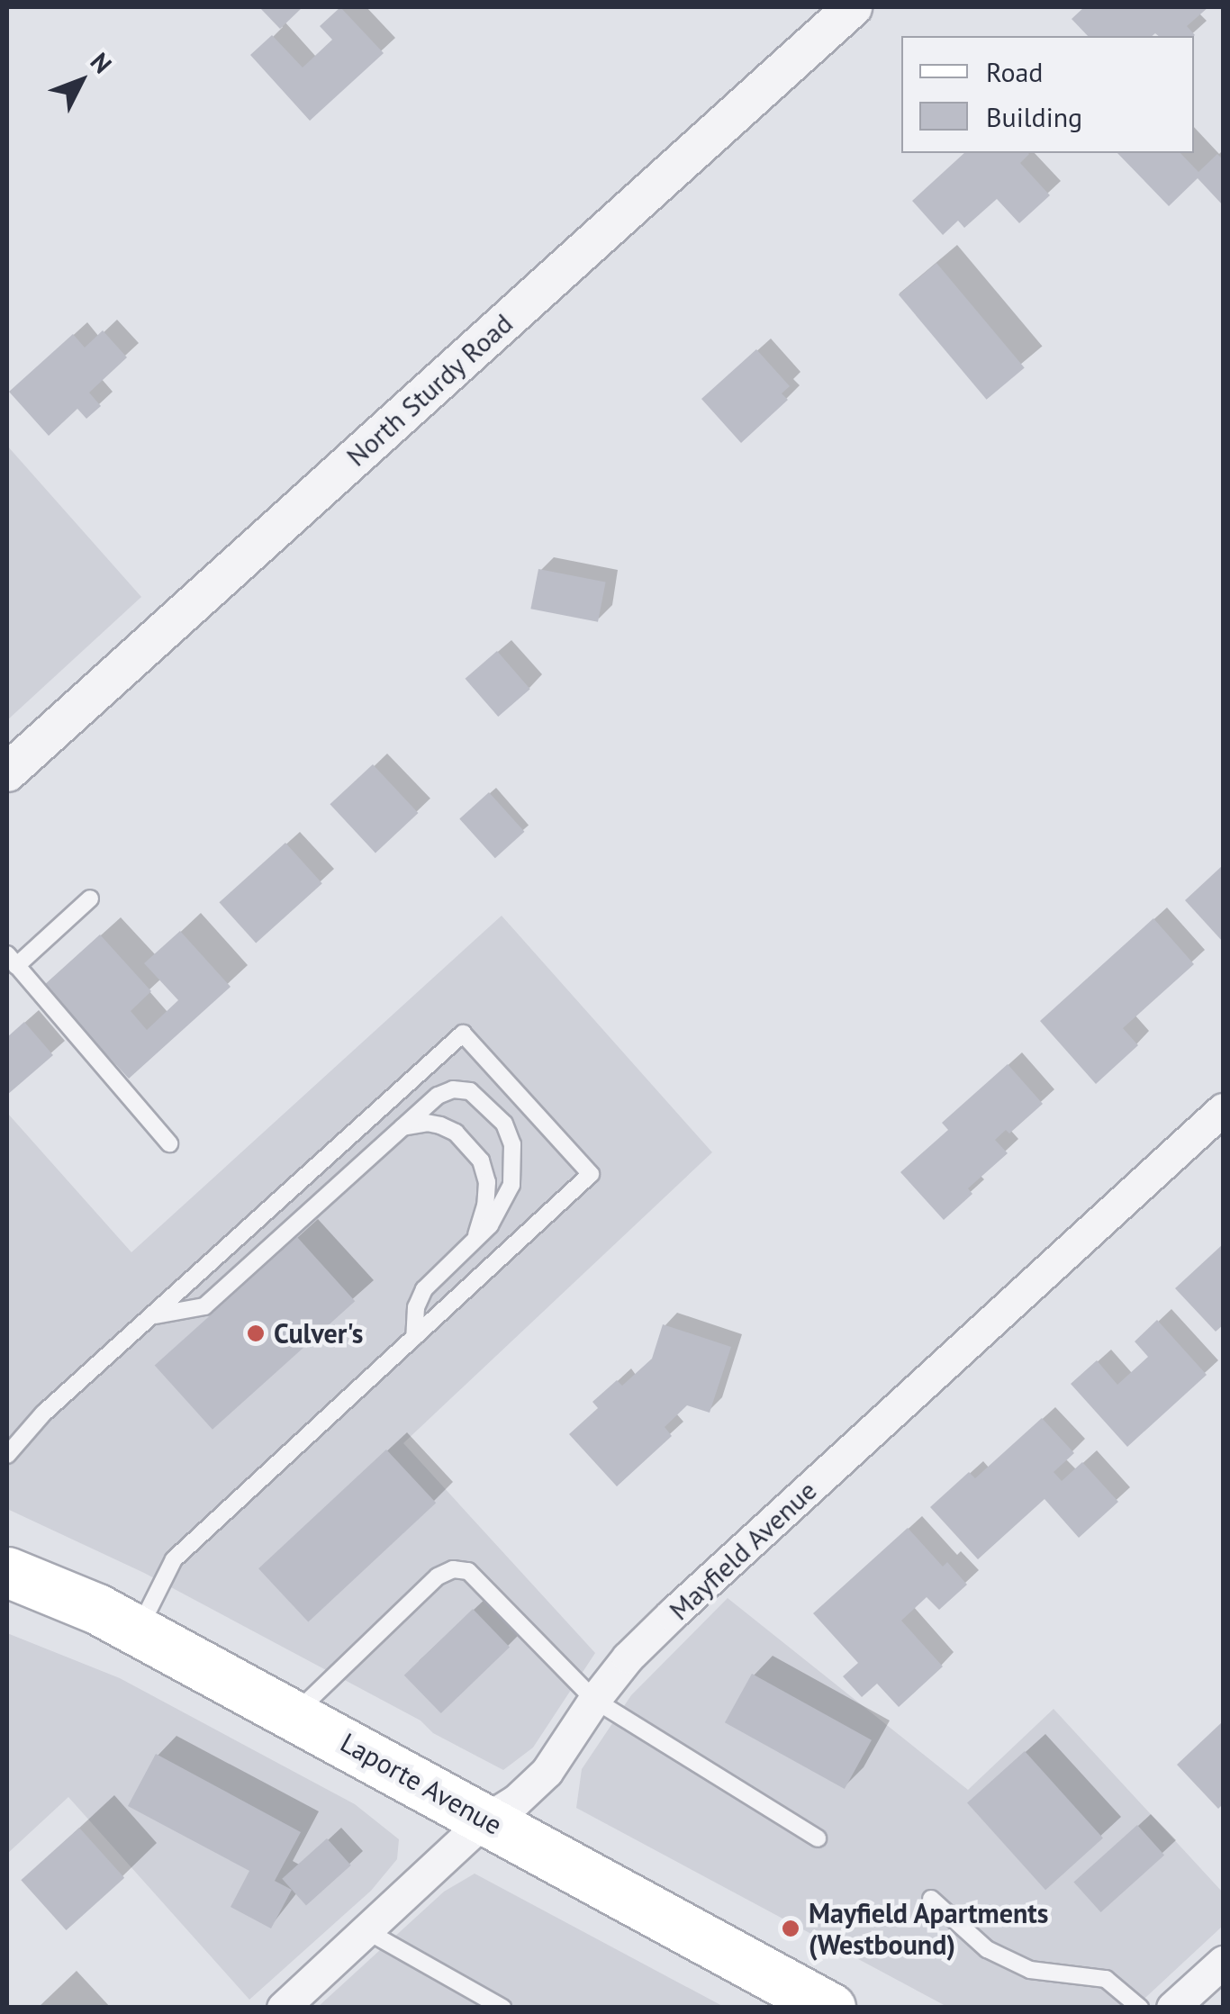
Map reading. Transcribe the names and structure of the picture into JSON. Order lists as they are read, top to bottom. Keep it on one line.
{"streets":{"main road":["Laporte Avenue"],"street":["North Sturdy Road","Mayfield Avenue"]},"crossings":[["Mayfield Avenue","Laporte Avenue"]],"places":["Culver's","Mayfield Apartments (Westbound)"],"legend":["Road","Building"],"north":"top right"}
